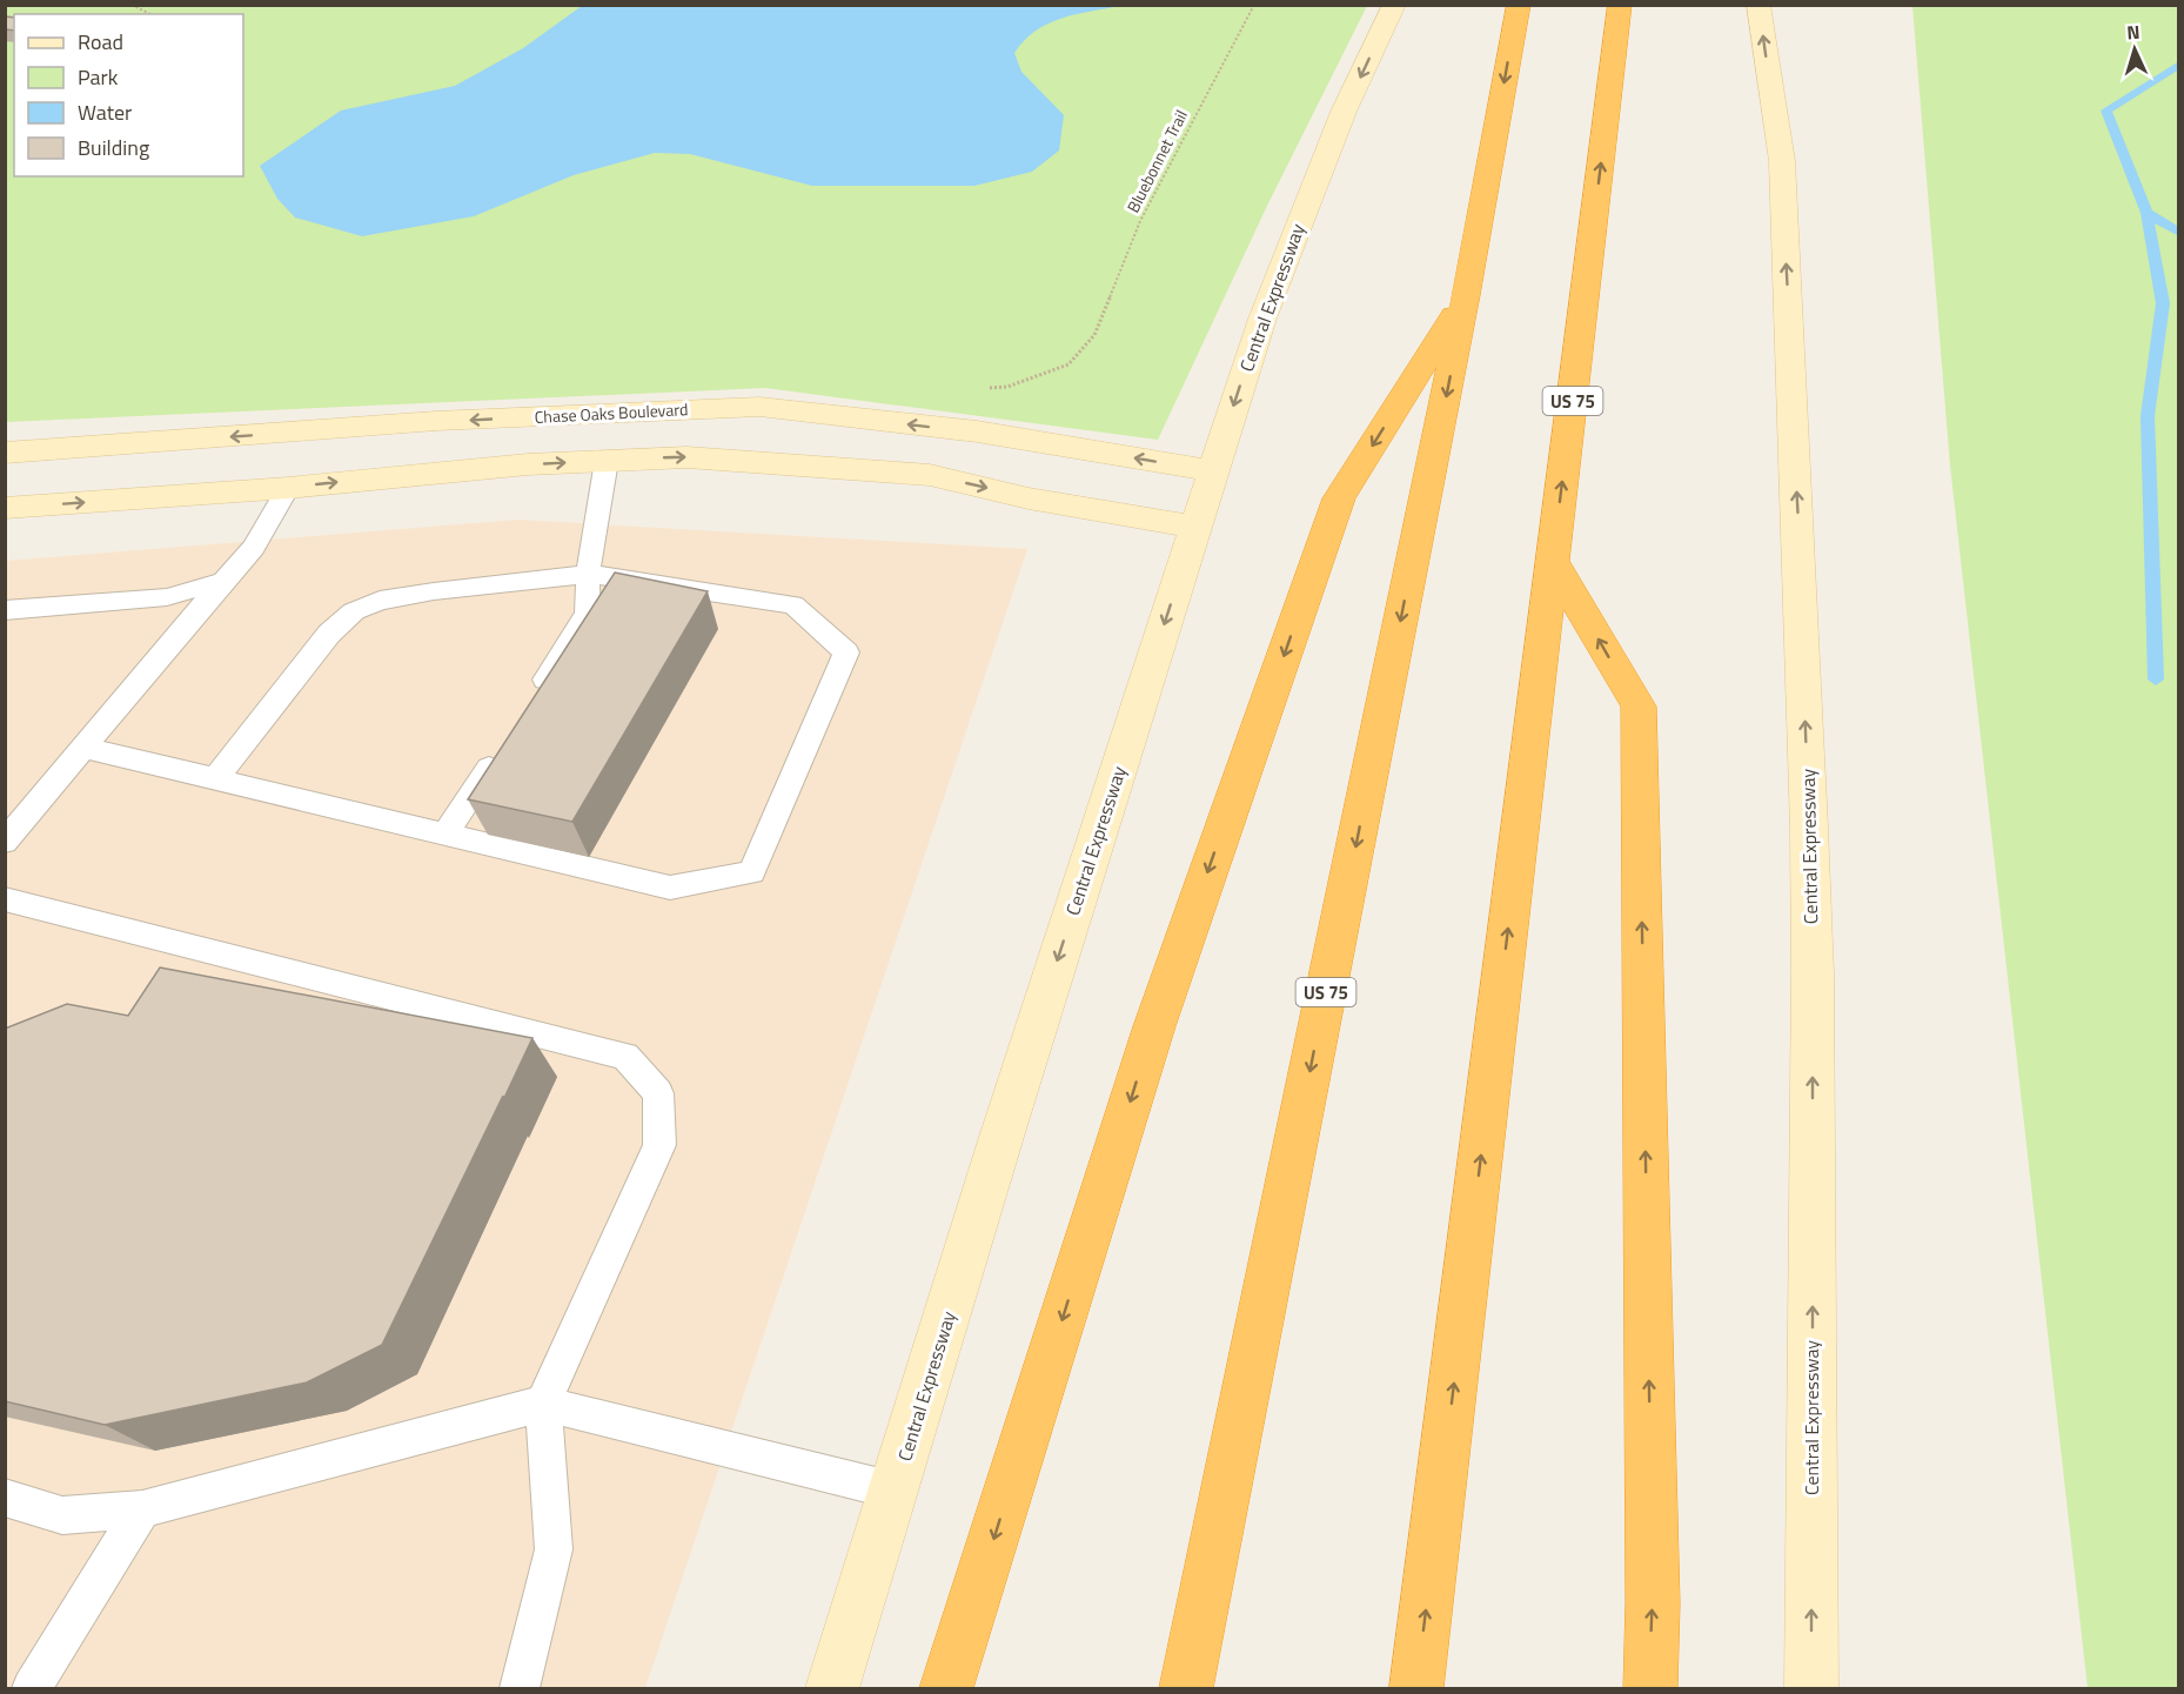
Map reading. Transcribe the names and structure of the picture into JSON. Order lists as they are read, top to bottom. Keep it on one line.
{"streets":{"highway":["US 75"],"main road":["Central Expressway","Chase Oaks Boulevard"],"path":["Bluebonnet Trail"]},"crossings":[["Central Expressway","Chase Oaks Boulevard"]],"legend":["Road","Park","Water","Building"],"north":"top"}
